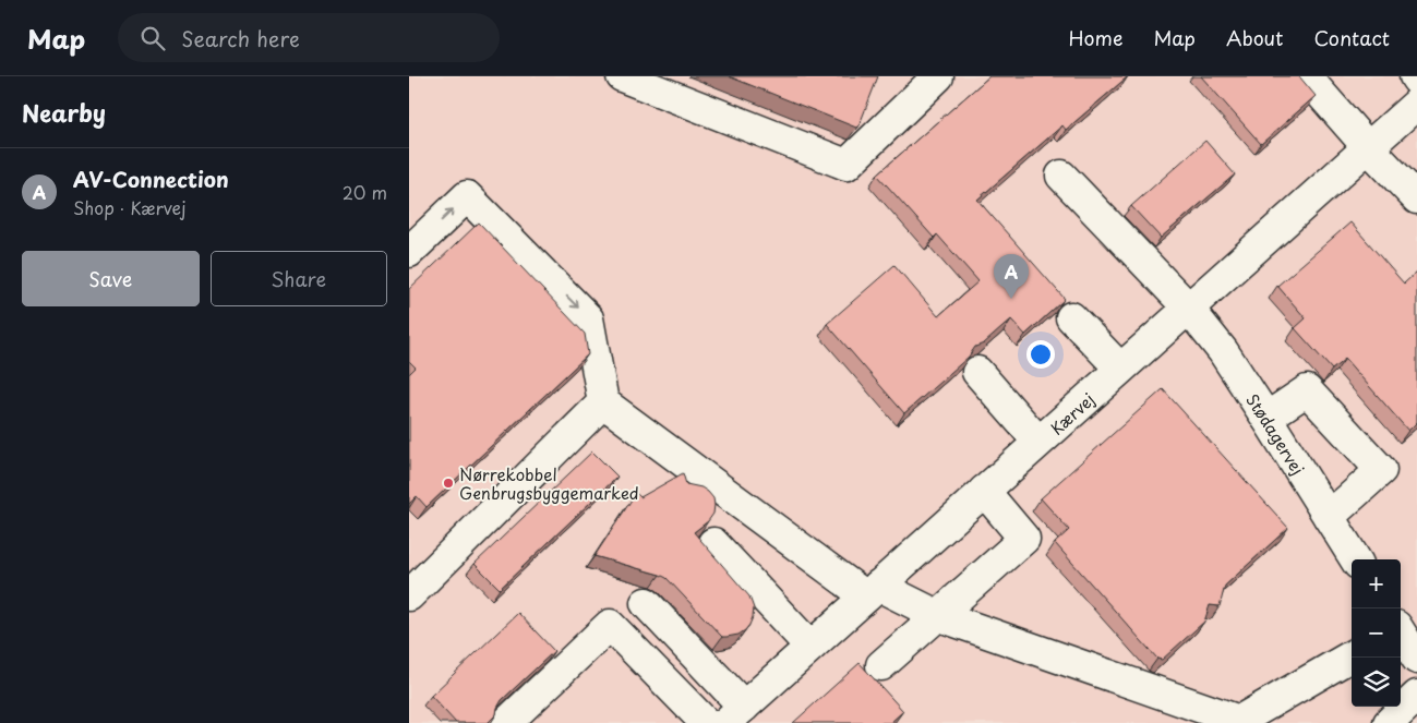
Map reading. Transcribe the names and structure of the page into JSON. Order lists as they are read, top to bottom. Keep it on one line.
{"streets":{"street":["Kærvej","Stødagervej"]},"crossings":[["Kærvej","Stødagervej"]],"places":["Nørrekobbel Genbrugsbyggemarked"],"page":{"header":"Map","search":"Search here","nav":["Home","Map","About","Contact"],"heading":"Nearby","list":[{"mark":"A","name":"AV-Connection","note":"Shop · Kærvej","value":"20 m"}],"buttons":["Save","Share"],"pins":"A","map_buttons":["+","−"]}}
